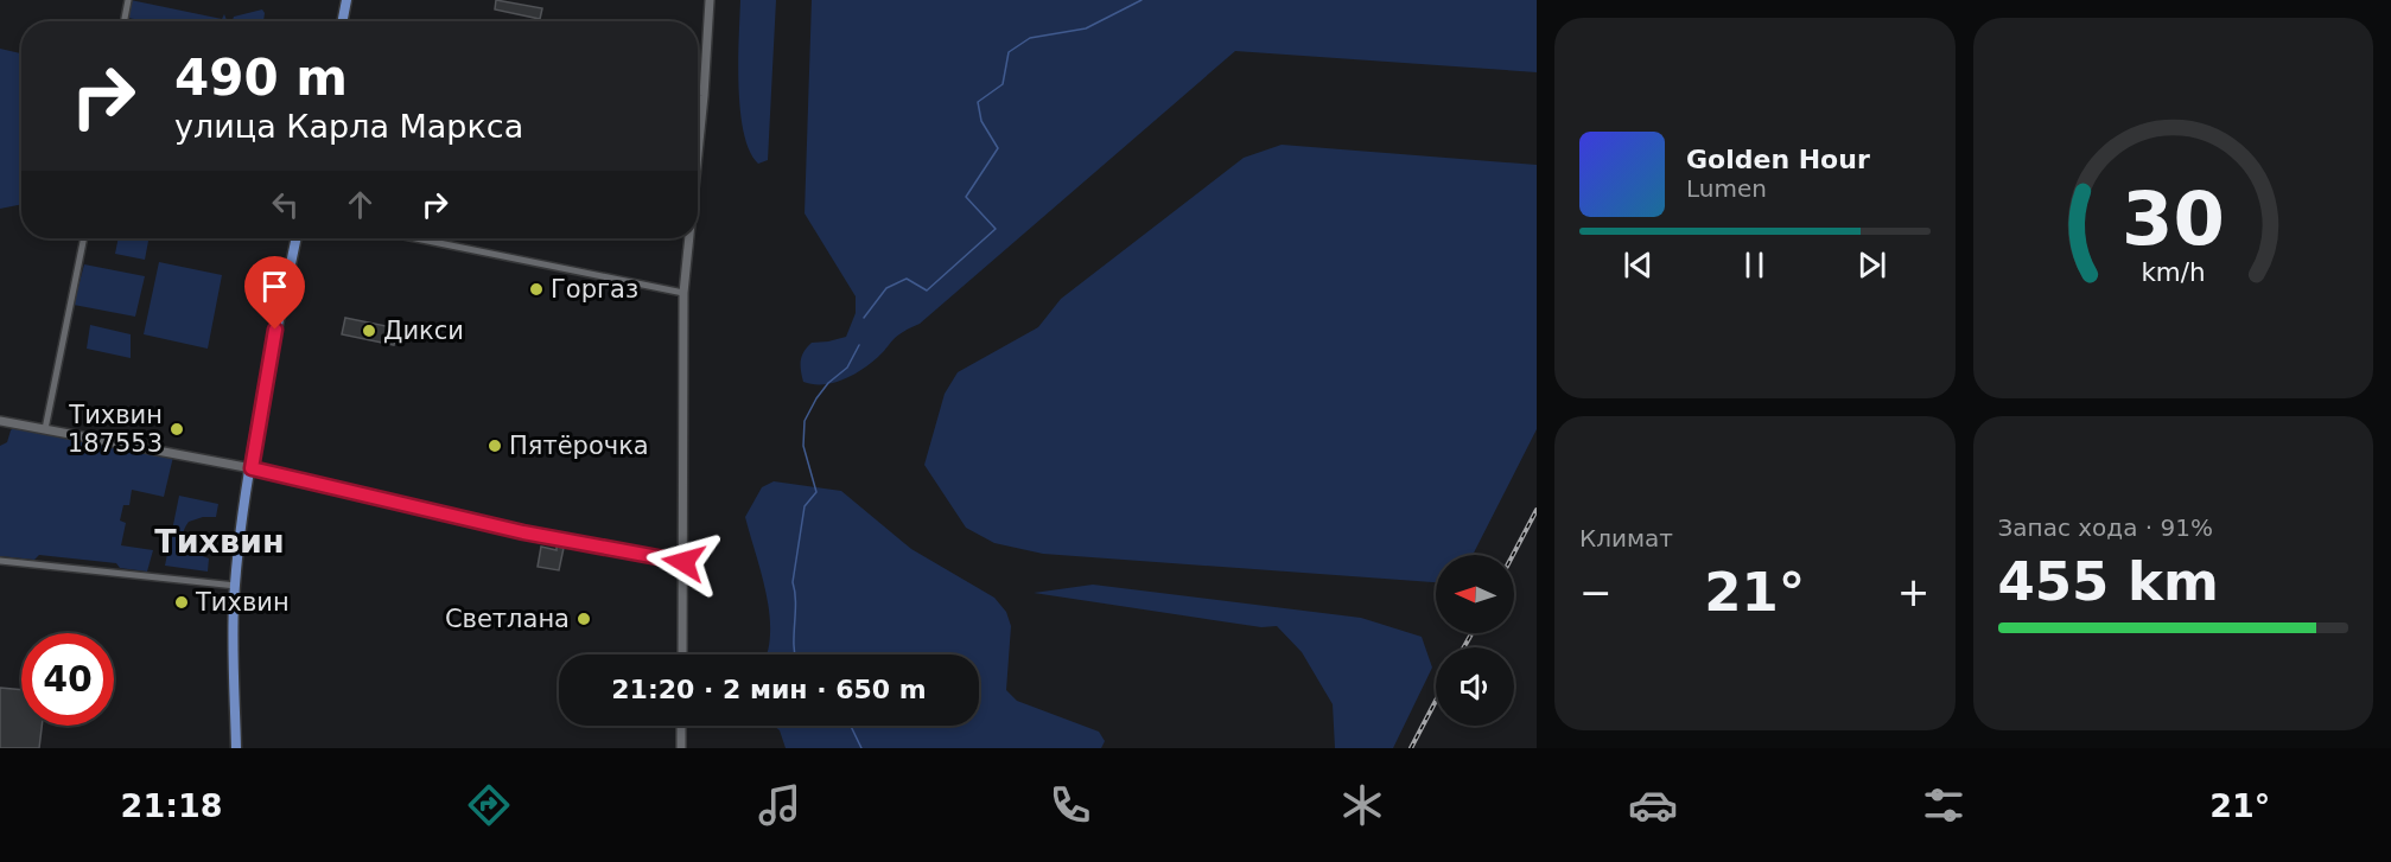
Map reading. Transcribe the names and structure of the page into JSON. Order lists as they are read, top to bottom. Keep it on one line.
{"districts":["Тихвин"],"places":["Горгаз","Дикси","Тихвин 187553","Пятёрочка","Тихвин","Светлана"],"north":"left","page":{"turn":["490 m","улица Карла Маркса"],"song":["Golden Hour","Lumen"],"tile":["Климат",["Запас хода · 91%","455 km"]],"heat":["−","21°","+"],"limit":"40","trip":"21:20 · 2 мин · 650 m","tabs":["21:18","21°"],"gauge":["30","km/h"]}}
